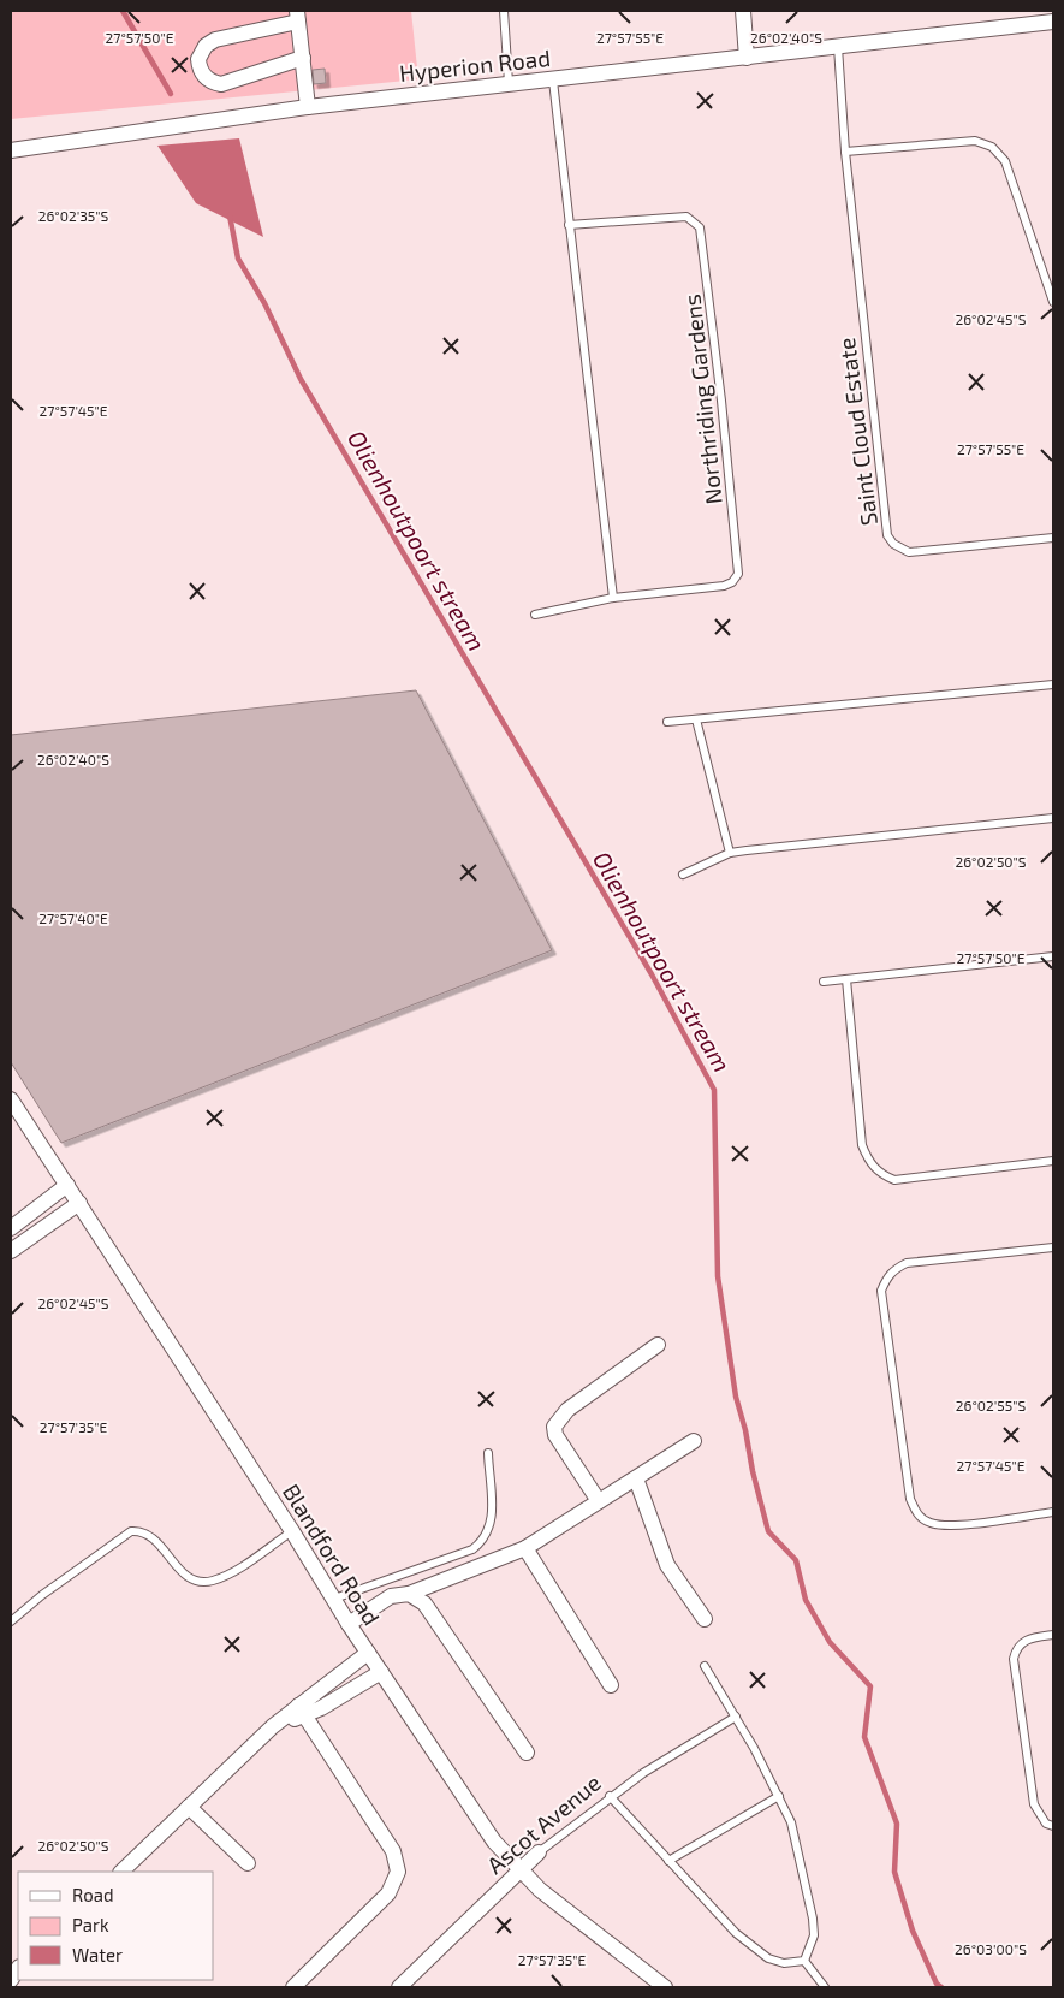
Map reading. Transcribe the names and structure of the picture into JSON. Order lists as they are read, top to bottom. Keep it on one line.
{"streets":{"street":["Hyperion Road","Blandford Road","Ascot Avenue"],"lane":["Northriding Gardens","Saint Cloud Estate"]},"crossings":[["Hyperion Road","Saint Cloud Estate"],["Blandford Road","Ascot Avenue"]],"water":["Olienhoutpoort stream"],"legend":["Road","Park","Water"],"coordinates":["26°02'40\"S","27°57'55\"E","27°57'50\"E","26°02'35\"S","26°02'45\"S","27°57'45\"E","26°02'50\"S","27°57'40\"E","26°02'55\"S","27°57'35\"E","26°03'00\"S"]}
